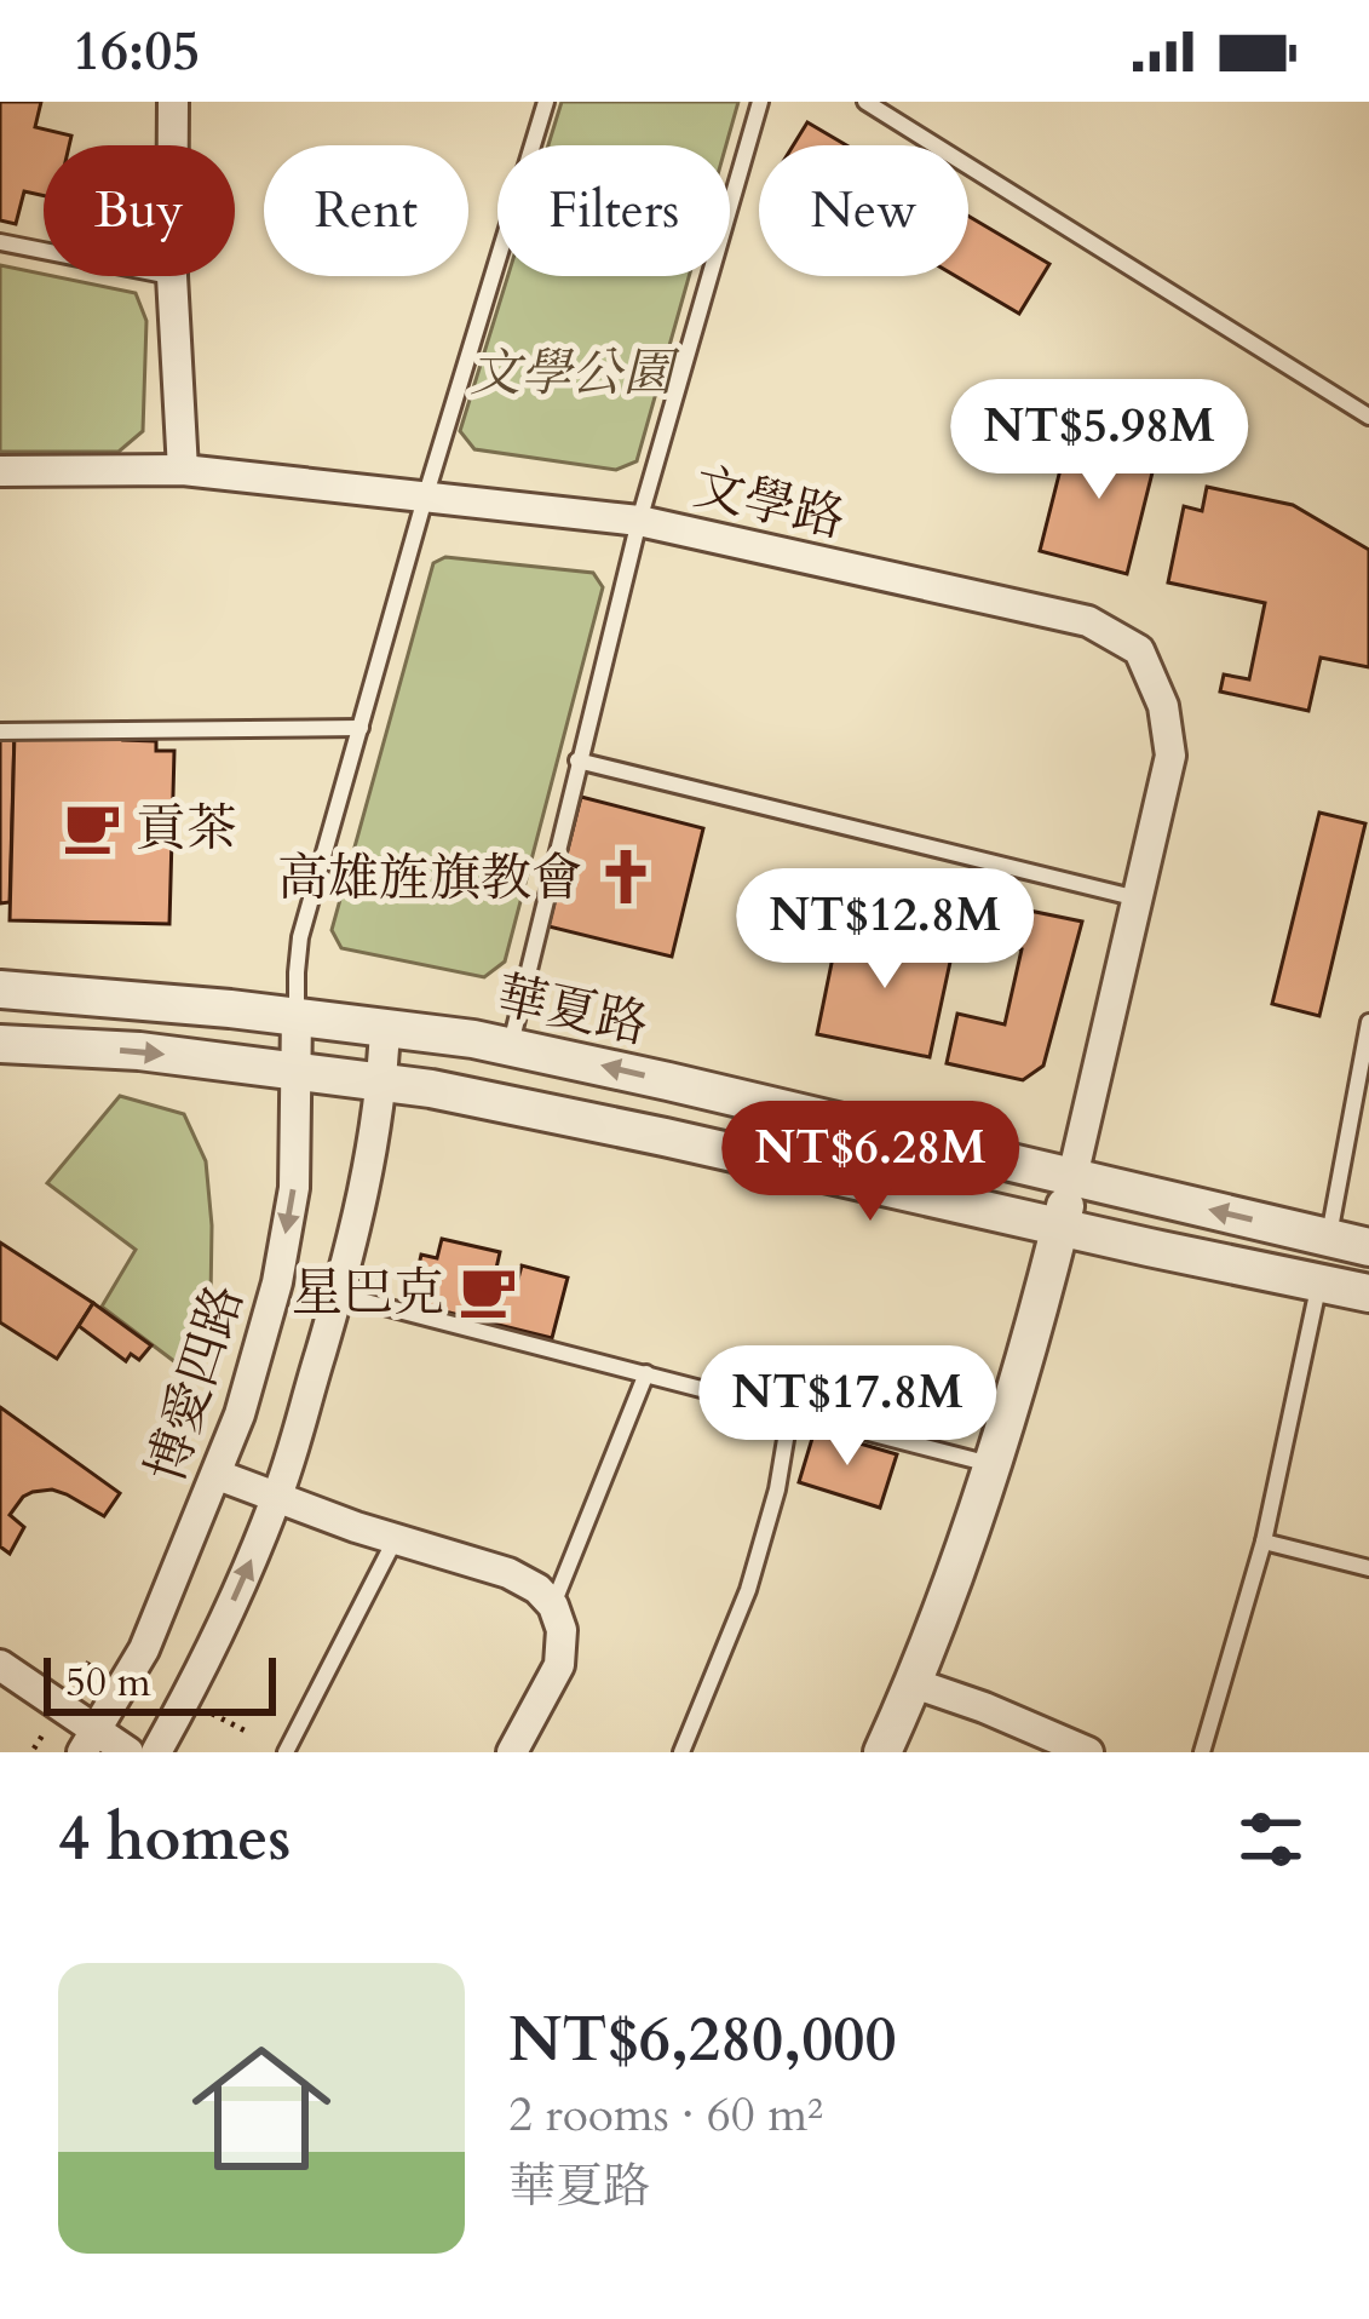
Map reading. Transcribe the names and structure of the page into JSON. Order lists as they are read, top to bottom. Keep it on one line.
{"streets":{"street":["文學路","華夏路","博愛四路"]},"crossings":[["文學路","華夏路"],["華夏路","博愛四路"]],"parks":["文學公園"],"places":{"cafe":["貢茶","星巴克"],"church":["高雄旌旗教會"]},"scale_bar":"50 m","page":{"status":"16:05","chip":["Buy","Rent","Filters","New"],"price":["NT$5.98M","NT$12.8M","NT$6.28M","NT$17.8M"],"scale":"50 m","heading":"4 homes","list":[{"name":"NT$6,280,000","note":"2 rooms · 60 m² · 華夏路"}]}}
